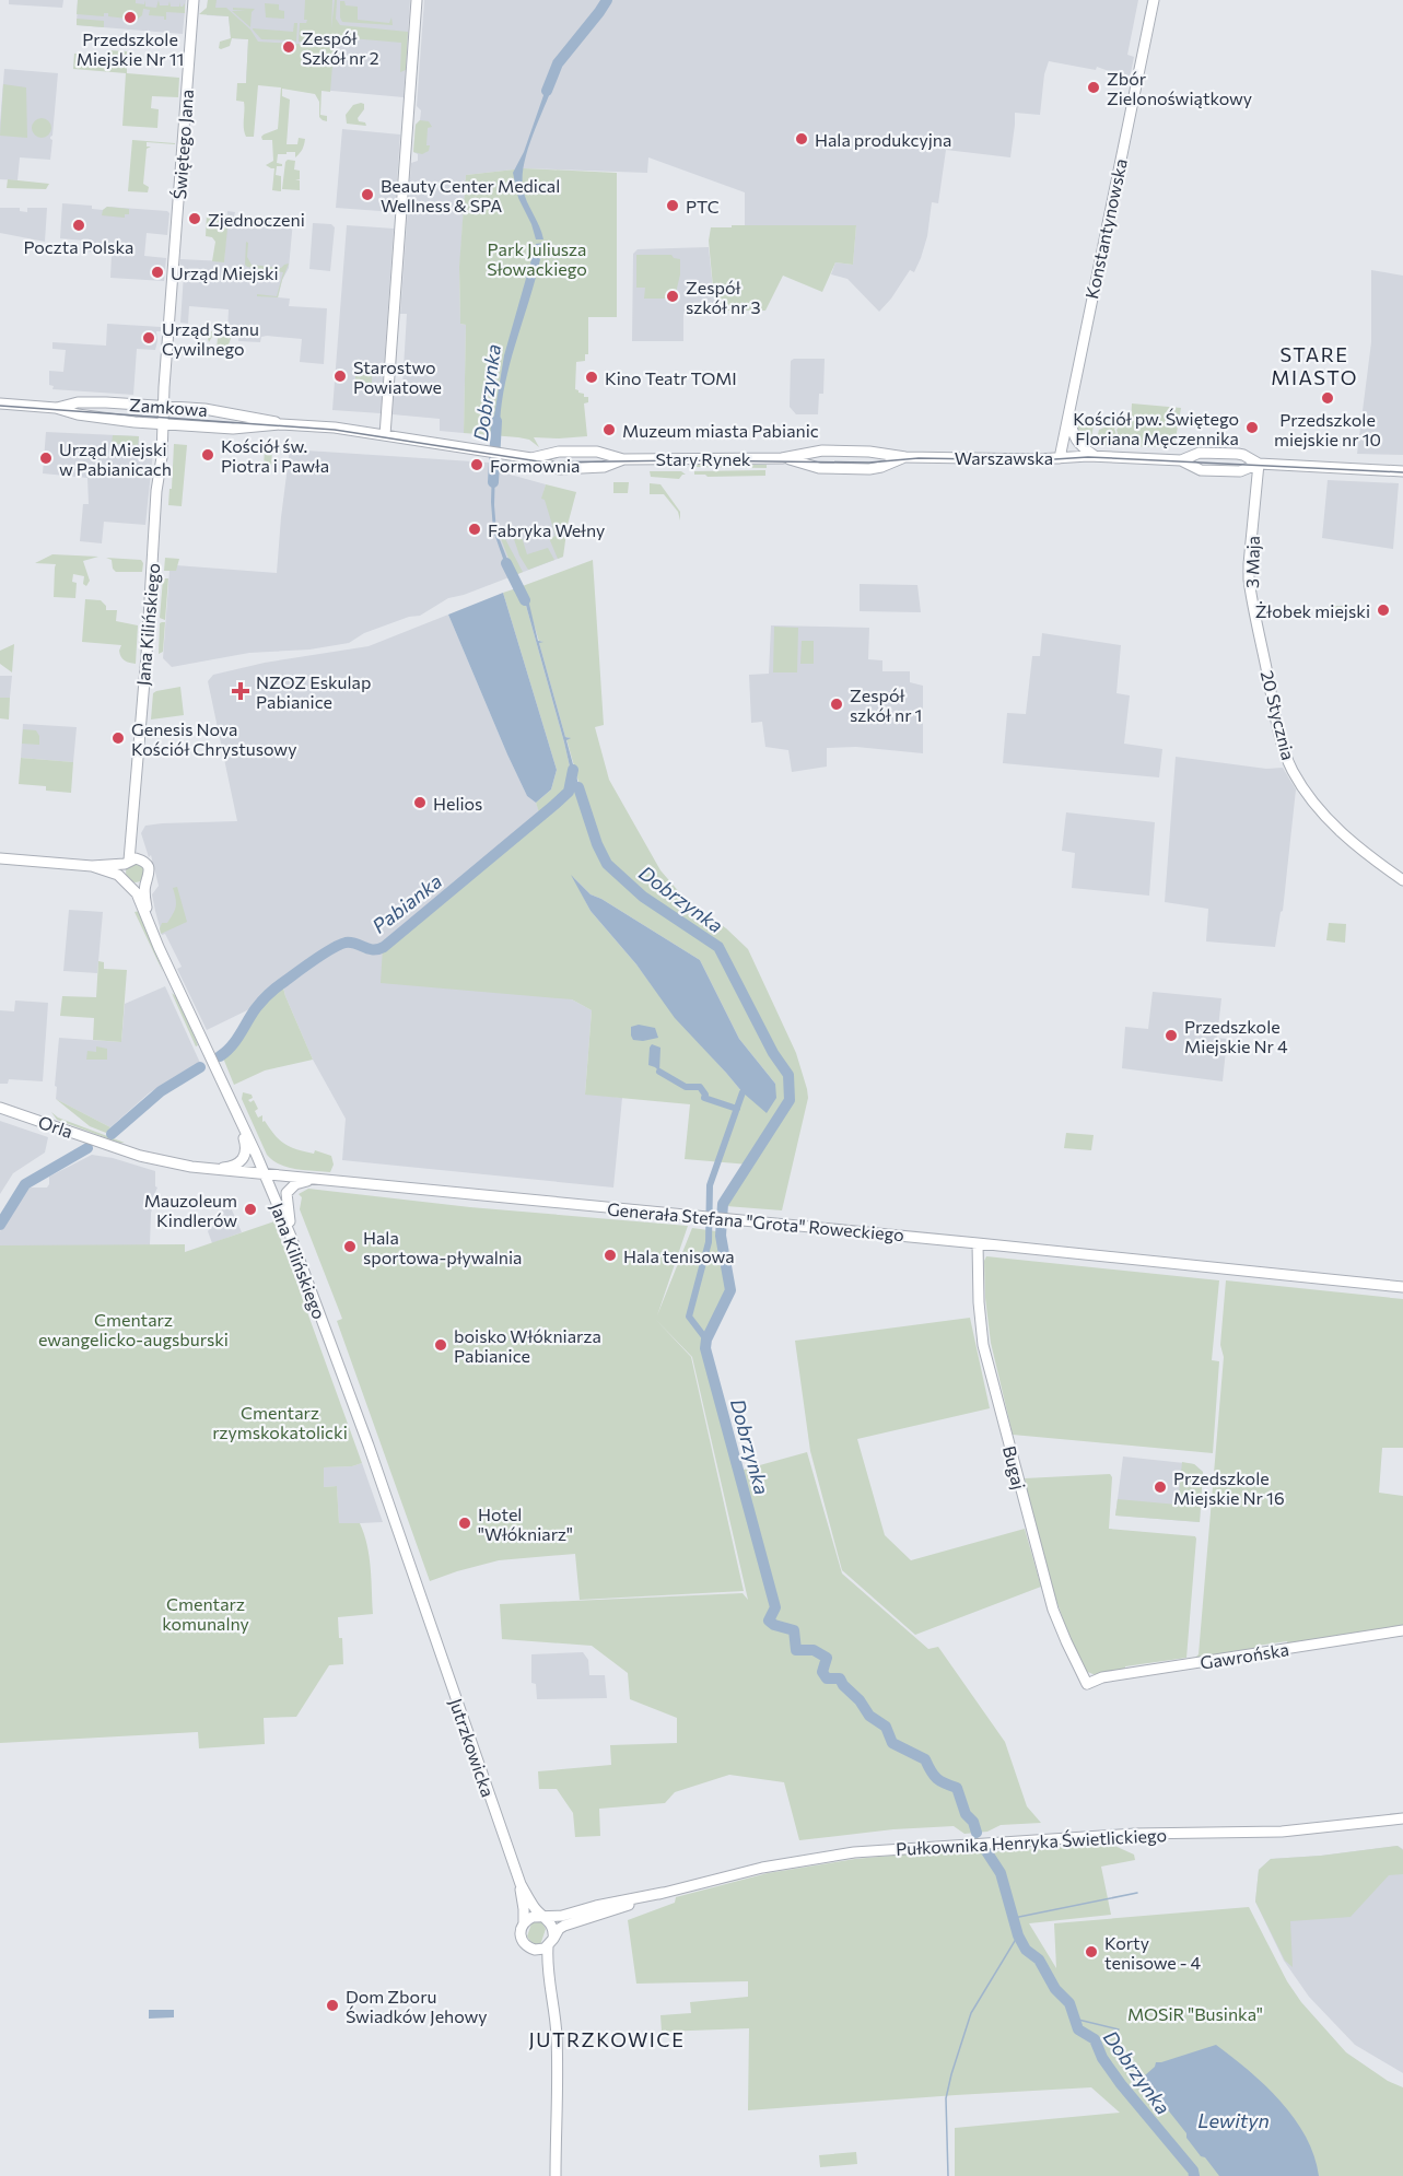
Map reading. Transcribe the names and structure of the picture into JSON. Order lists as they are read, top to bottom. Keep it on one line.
{"streets":{"street":["Świętego Jana","Konstantynowska","Zamkowa","Warszawska","Stary Rynek","3 Maja","Jana Kilińskiego","20 Stycznia","Orla","Generała Stefana \"Grota\" Roweckiego","Bugaj","Gawrońska","Jutrzkowicka","Pułkownika Henryka Świetlickiego"]},"crossings":[["Świętego Jana","Zamkowa"],["Świętego Jana","Jana Kilińskiego"],["Konstantynowska","Warszawska"],["Zamkowa","Stary Rynek"],["Zamkowa","Jana Kilińskiego"],["Warszawska","Stary Rynek"],["Warszawska","3 Maja"],["3 Maja","20 Stycznia"],["Jana Kilińskiego","Generała Stefana \"Grota\" Roweckiego"],["Jana Kilińskiego","Jutrzkowicka"],["Orla","Generała Stefana \"Grota\" Roweckiego"],["Generała Stefana \"Grota\" Roweckiego","Bugaj"],["Bugaj","Gawrońska"],["Jutrzkowicka","Pułkownika Henryka Świetlickiego"]],"districts":["STARE MIASTO","JUTRZKOWICE"],"water":["Dobrzynka","Pabianka","Lewityn"],"parks":["Park Juliusza Słowackiego","Cmentarz ewangelicko-augsburski","Cmentarz rzymskokatolicki","Cmentarz komunalny","MOSiR \"Businka\""],"places":{"other":["Przedszkole Miejskie Nr 11","Zespół Szkół nr 2","Zbór Zielonoświątkowy","Hala produkcyjna","Beauty Center Medical Wellness & SPA","PTC","Zjednoczeni","Poczta Polska","Urząd Miejski","Zespół szkół nr 3","Urząd Stanu Cywilnego","Starostwo Powiatowe","Kino Teatr TOMI","Przedszkole miejskie nr 10","Kościół pw. Świętego Floriana Męczennika","Muzeum miasta Pabianic","Kościół św. Piotra i Pawła","Urząd Miejski w Pabianicach","Formownia","Fabryka Wełny","Żłobek miejski","Zespół szkół nr 1","Genesis Nova Kościół Chrystusowy","Helios","Przedszkole Miejskie Nr 4","Mauzoleum Kindlerów","Hala sportowa-pływalnia","Hala tenisowa","boisko Włókniarza Pabianice","Przedszkole Miejskie Nr 16","Hotel \"Włókniarz\"","Korty tenisowe - 4","Dom Zboru Świadków Jehowy"],"health":["NZOZ Eskulap Pabianice"]}}
